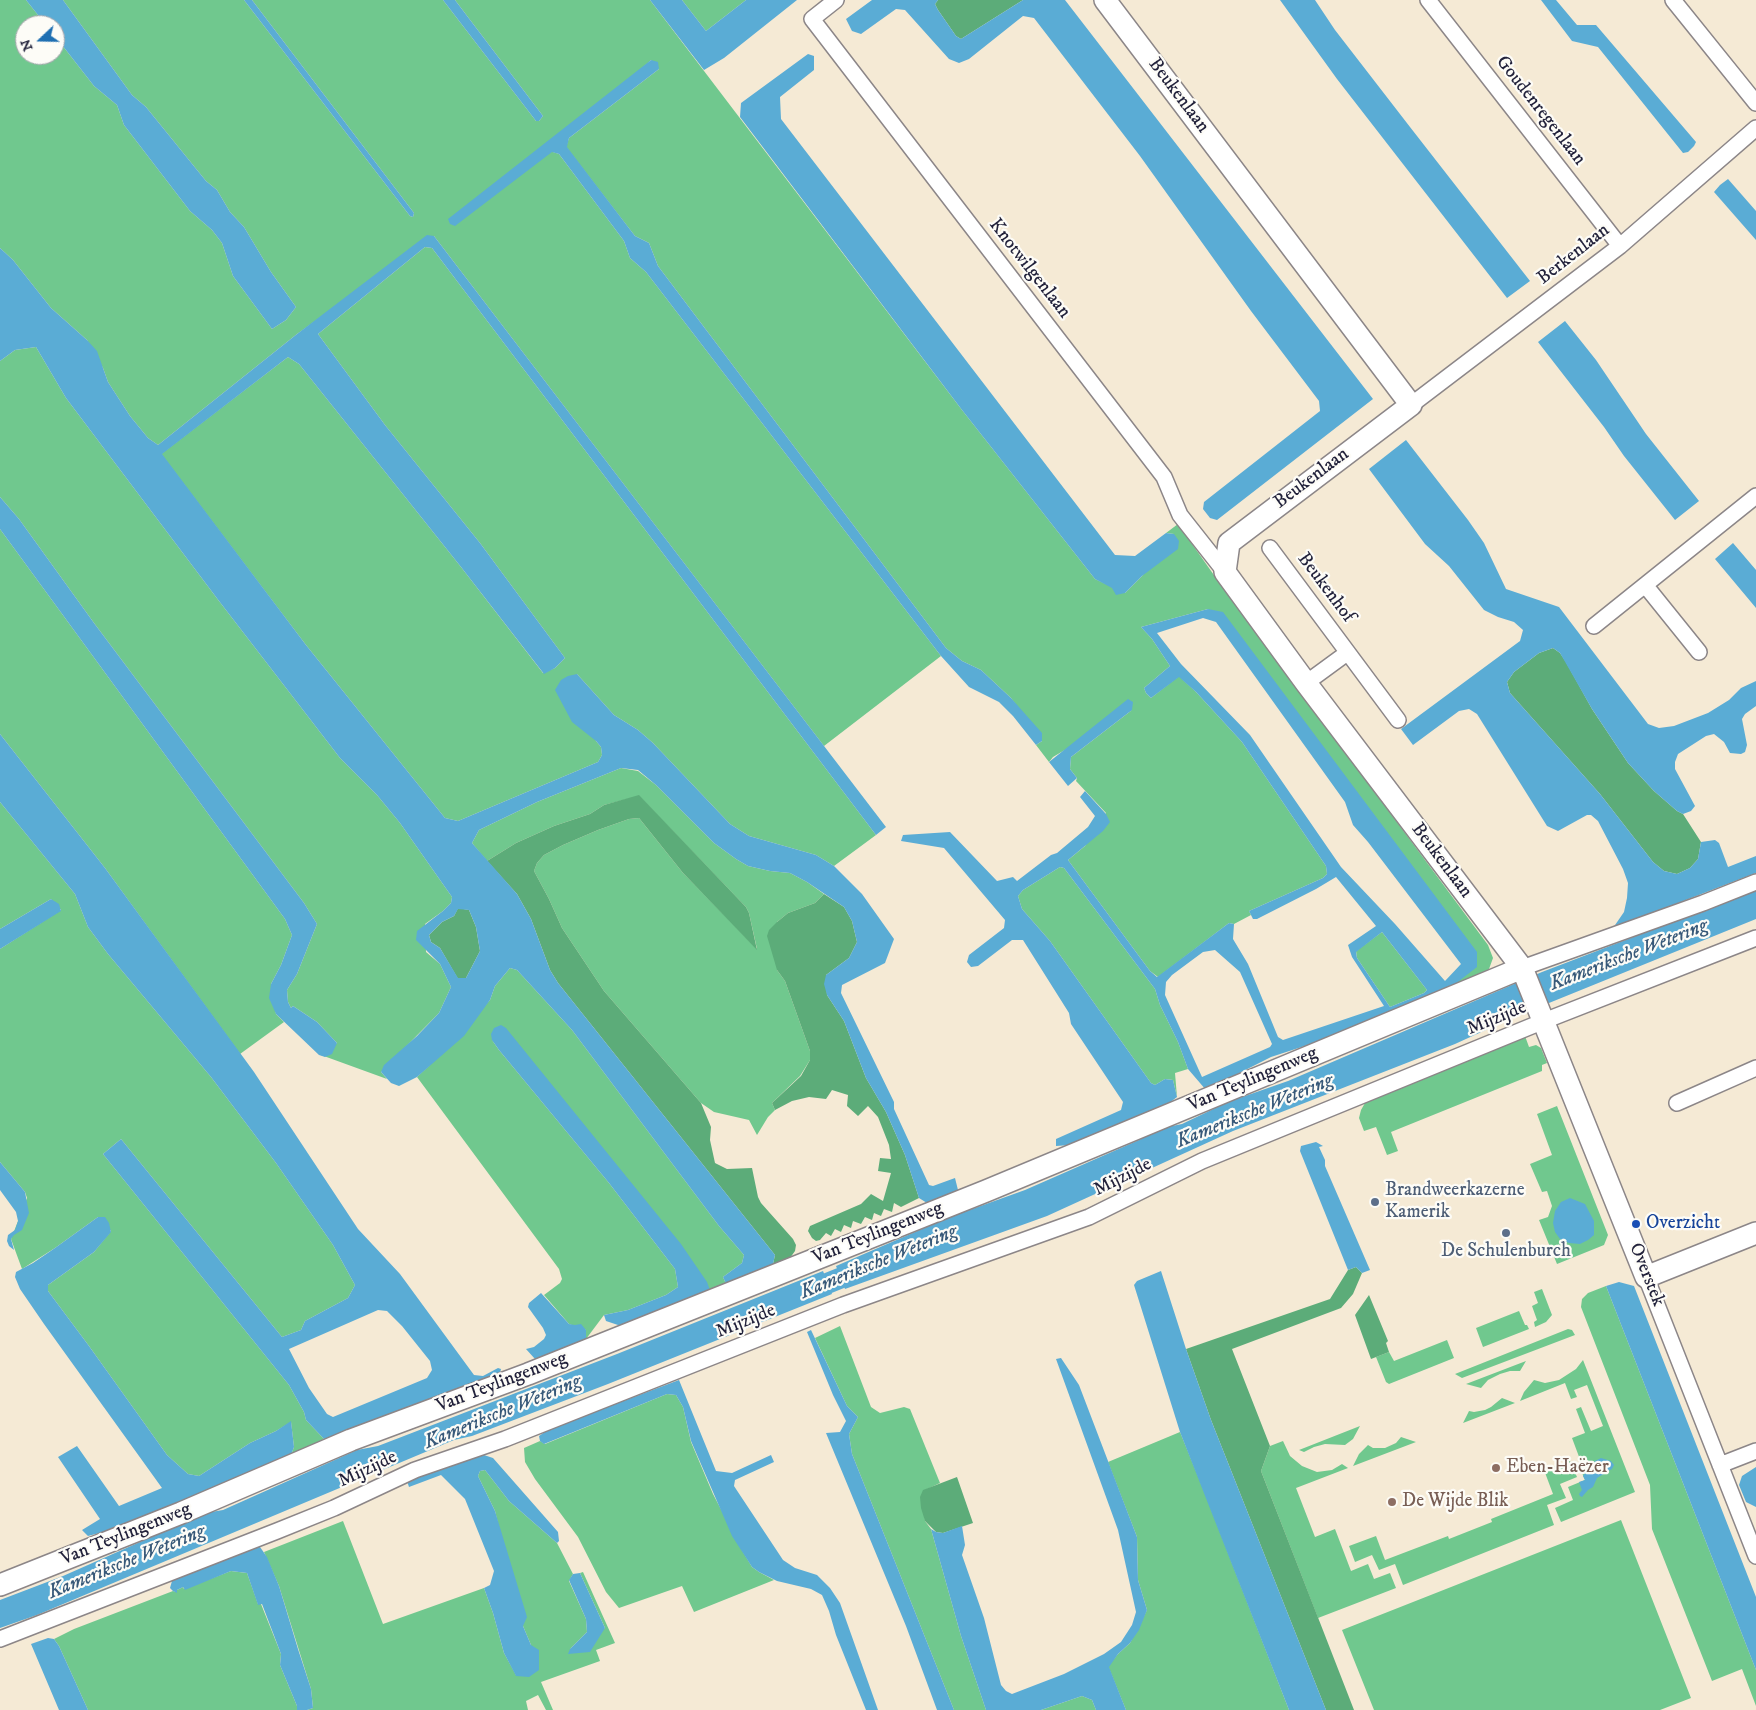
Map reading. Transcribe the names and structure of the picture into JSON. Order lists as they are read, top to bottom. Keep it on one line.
{"streets":{"street":["Beukenlaan","Goudenregenlaan","Berkenlaan","Knotwilgenlaan","Beukenhof","Mijzijde","Van Teylingenweg","Overstek"]},"crossings":[["Beukenlaan","Berkenlaan"],["Beukenlaan","Knotwilgenlaan"],["Beukenlaan","Beukenhof"],["Beukenlaan","Van Teylingenweg"],["Beukenlaan","Overstek"],["Goudenregenlaan","Berkenlaan"],["Mijzijde","Overstek"],["Van Teylingenweg","Overstek"]],"water":["Kameriksche Wetering"],"places":["Brandweerkazerne Kamerik","Overzicht","De Schulenburch","Eben-Haëzer","De Wijde Blik"],"north":"left"}
